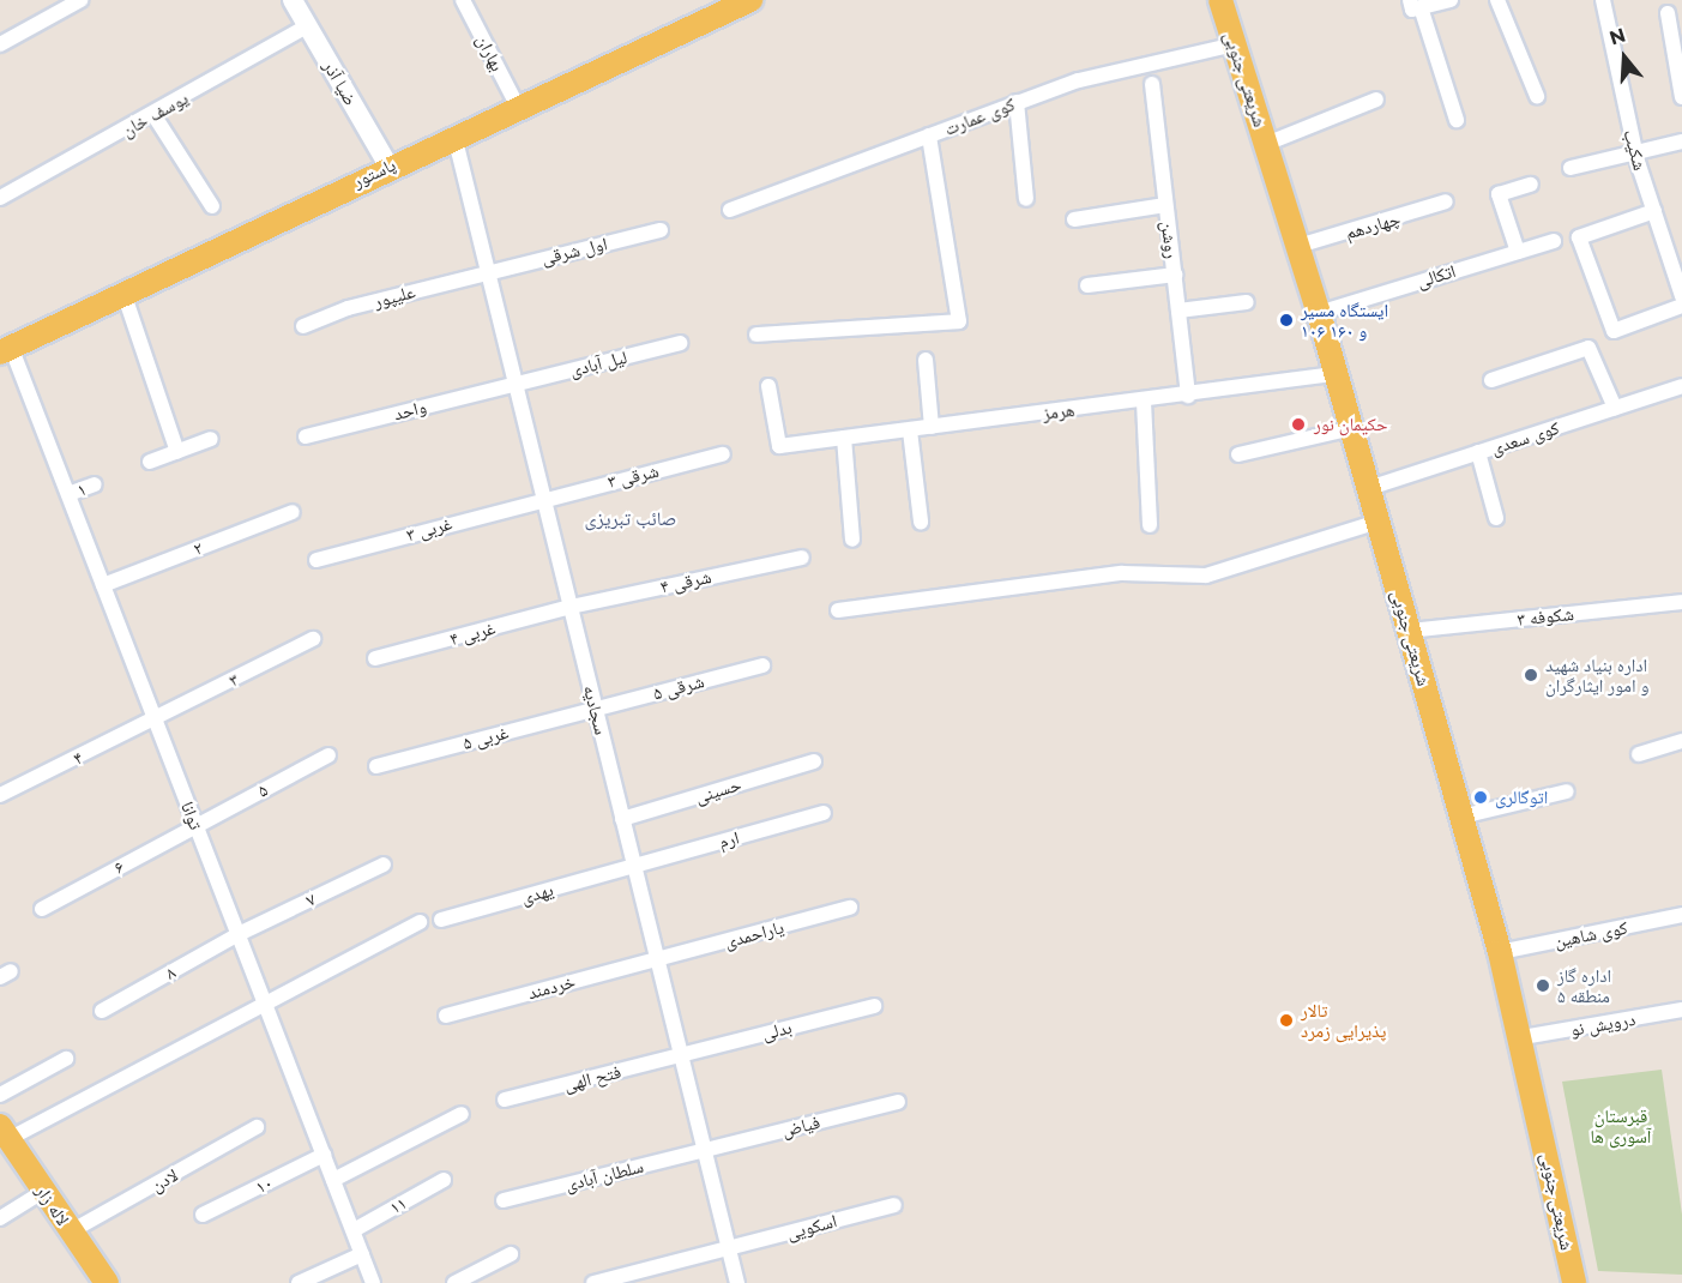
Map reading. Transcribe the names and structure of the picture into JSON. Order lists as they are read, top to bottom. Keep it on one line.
{"streets":{"main road":["شریعتی جنوبی","ضیا آذر","پاستور","لاله زار"],"street":["بهاران","یوسف خان","کوی عمارت","شکیب","چهاردهم","روشن","اول شرقی","اتکالی","علیپور","لیل آبادی","واحد","هرمز","کوی سعدی","۳ شرقی","۱","۳ غربی","۲","۴ شرقی","شکوفه ۳","۴ غربی","۳","۵ شرقی","سجادیه","۵ غربی","۴","۵","حسینی","توانا","ارم","۶","یهدی","۷","یاراحمدی","کوی شاهین","۸","خردمند","درویش نو","بدلی","فتح الهی","فیاض","سلطان آبادی","لادن","۱۰","۱۱","اسکویی"]},"crossings":[["بهاران","پاستور"],["شریعتی جنوبی","کوی عمارت"],["شریعتی جنوبی","چهاردهم"],["شریعتی جنوبی","اتکالی"],["شریعتی جنوبی","هرمز"],["شریعتی جنوبی","کوی سعدی"],["شریعتی جنوبی","شکوفه ۳"],["شریعتی جنوبی","کوی شاهین"],["شریعتی جنوبی","درویش نو"],["ضیا آذر","یوسف خان"],["ضیا آذر","پاستور"],["پاستور","سجادیه"],["پاستور","توانا"],["روشن","هرمز"],["اول شرقی","علیپور"],["اول شرقی","سجادیه"],["علیپور","سجادیه"],["لیل آبادی","واحد"],["لیل آبادی","سجادیه"],["واحد","سجادیه"],["۳ شرقی","۳ غربی"],["۳ شرقی","سجادیه"],["۱","توانا"],["۳ غربی","سجادیه"],["۲","توانا"],["۴ شرقی","۴ غربی"],["۴ شرقی","سجادیه"],["۴ غربی","سجادیه"],["۳","۴"],["۳","توانا"],["۵ شرقی","سجادیه"],["۵ شرقی","۵ غربی"],["سجادیه","۵ غربی"],["سجادیه","حسینی"],["سجادیه","ارم"],["سجادیه","یهدی"],["سجادیه","یاراحمدی"],["سجادیه","خردمند"],["سجادیه","بدلی"],["سجادیه","فتح الهی"],["سجادیه","فیاض"],["سجادیه","سلطان آبادی"],["سجادیه","اسکویی"],["۴","توانا"],["۵","توانا"],["۵","۶"],["توانا","۶"],["توانا","۷"],["توانا","۸"],["توانا","۱۰"],["توانا","۱۱"],["ارم","یهدی"],["۷","۸"],["یاراحمدی","خردمند"],["بدلی","فتح الهی"],["فیاض","سلطان آبادی"],["لادن","لاله زار"]],"districts":["صائب تبریزی"],"parks":["قبرستان آسوری ها"],"places":["ایستگاه مسیر ۱۰۶ و ۱۶۰","حکیمان نور","اداره بنیاد شهید و امور ایثارگران","اتوگالری","اداره گاز منطقه ۵","تالار پذیرایی زمرد"],"north":"top"}
